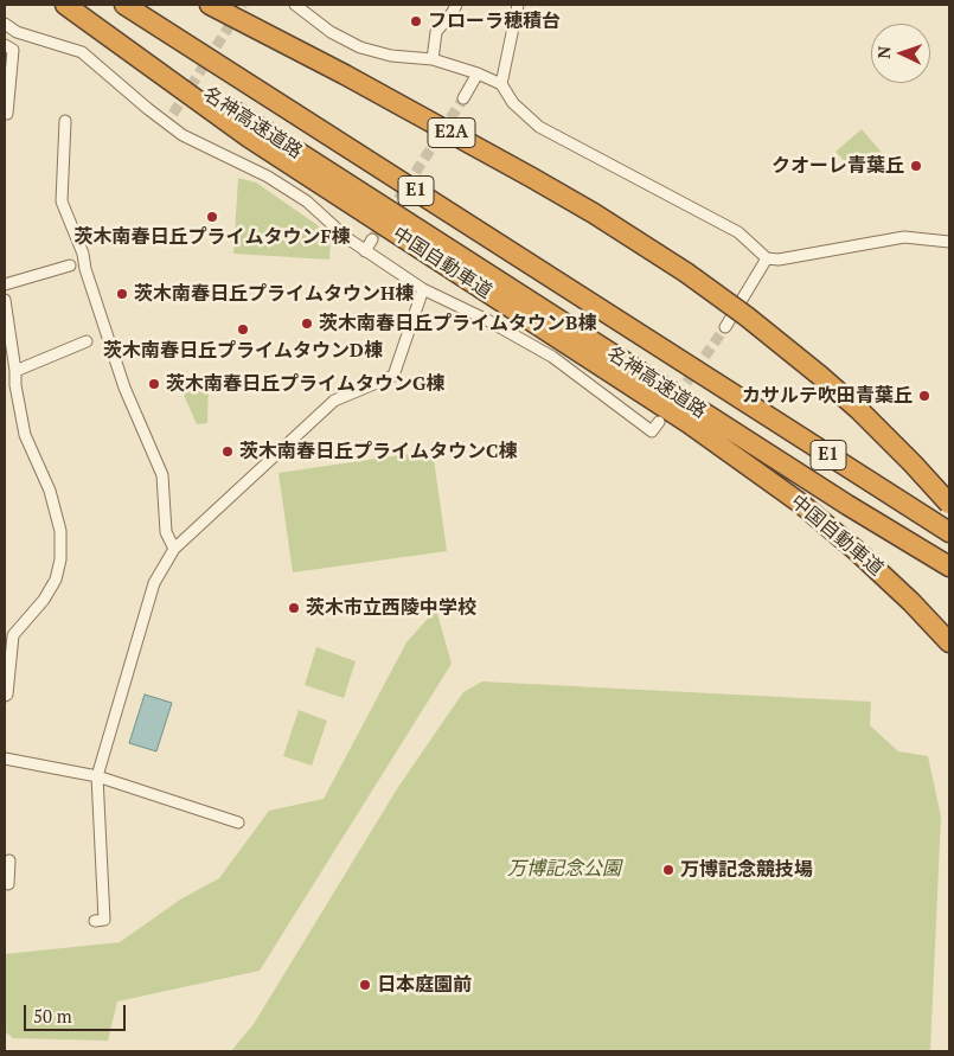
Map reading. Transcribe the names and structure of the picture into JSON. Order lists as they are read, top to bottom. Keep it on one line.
{"streets":{"highway":["名神高速道路","E2A","E1","中国自動車道"]},"crossings":[["名神高速道路","中国自動車道"]],"parks":["万博記念公園"],"places":["フローラ穂積台","クオーレ青葉丘","茨木南春日丘プライムタウンF棟","茨木南春日丘プライムタウンH棟","茨木南春日丘プライムタウンB棟","茨木南春日丘プライムタウンD棟","茨木南春日丘プライムタウンG棟","カサルテ吹田青葉丘","茨木南春日丘プライムタウンC棟","茨木市立西陵中学校","万博記念競技場","日本庭園前"],"scale_bar":"50 m","north":"left"}
